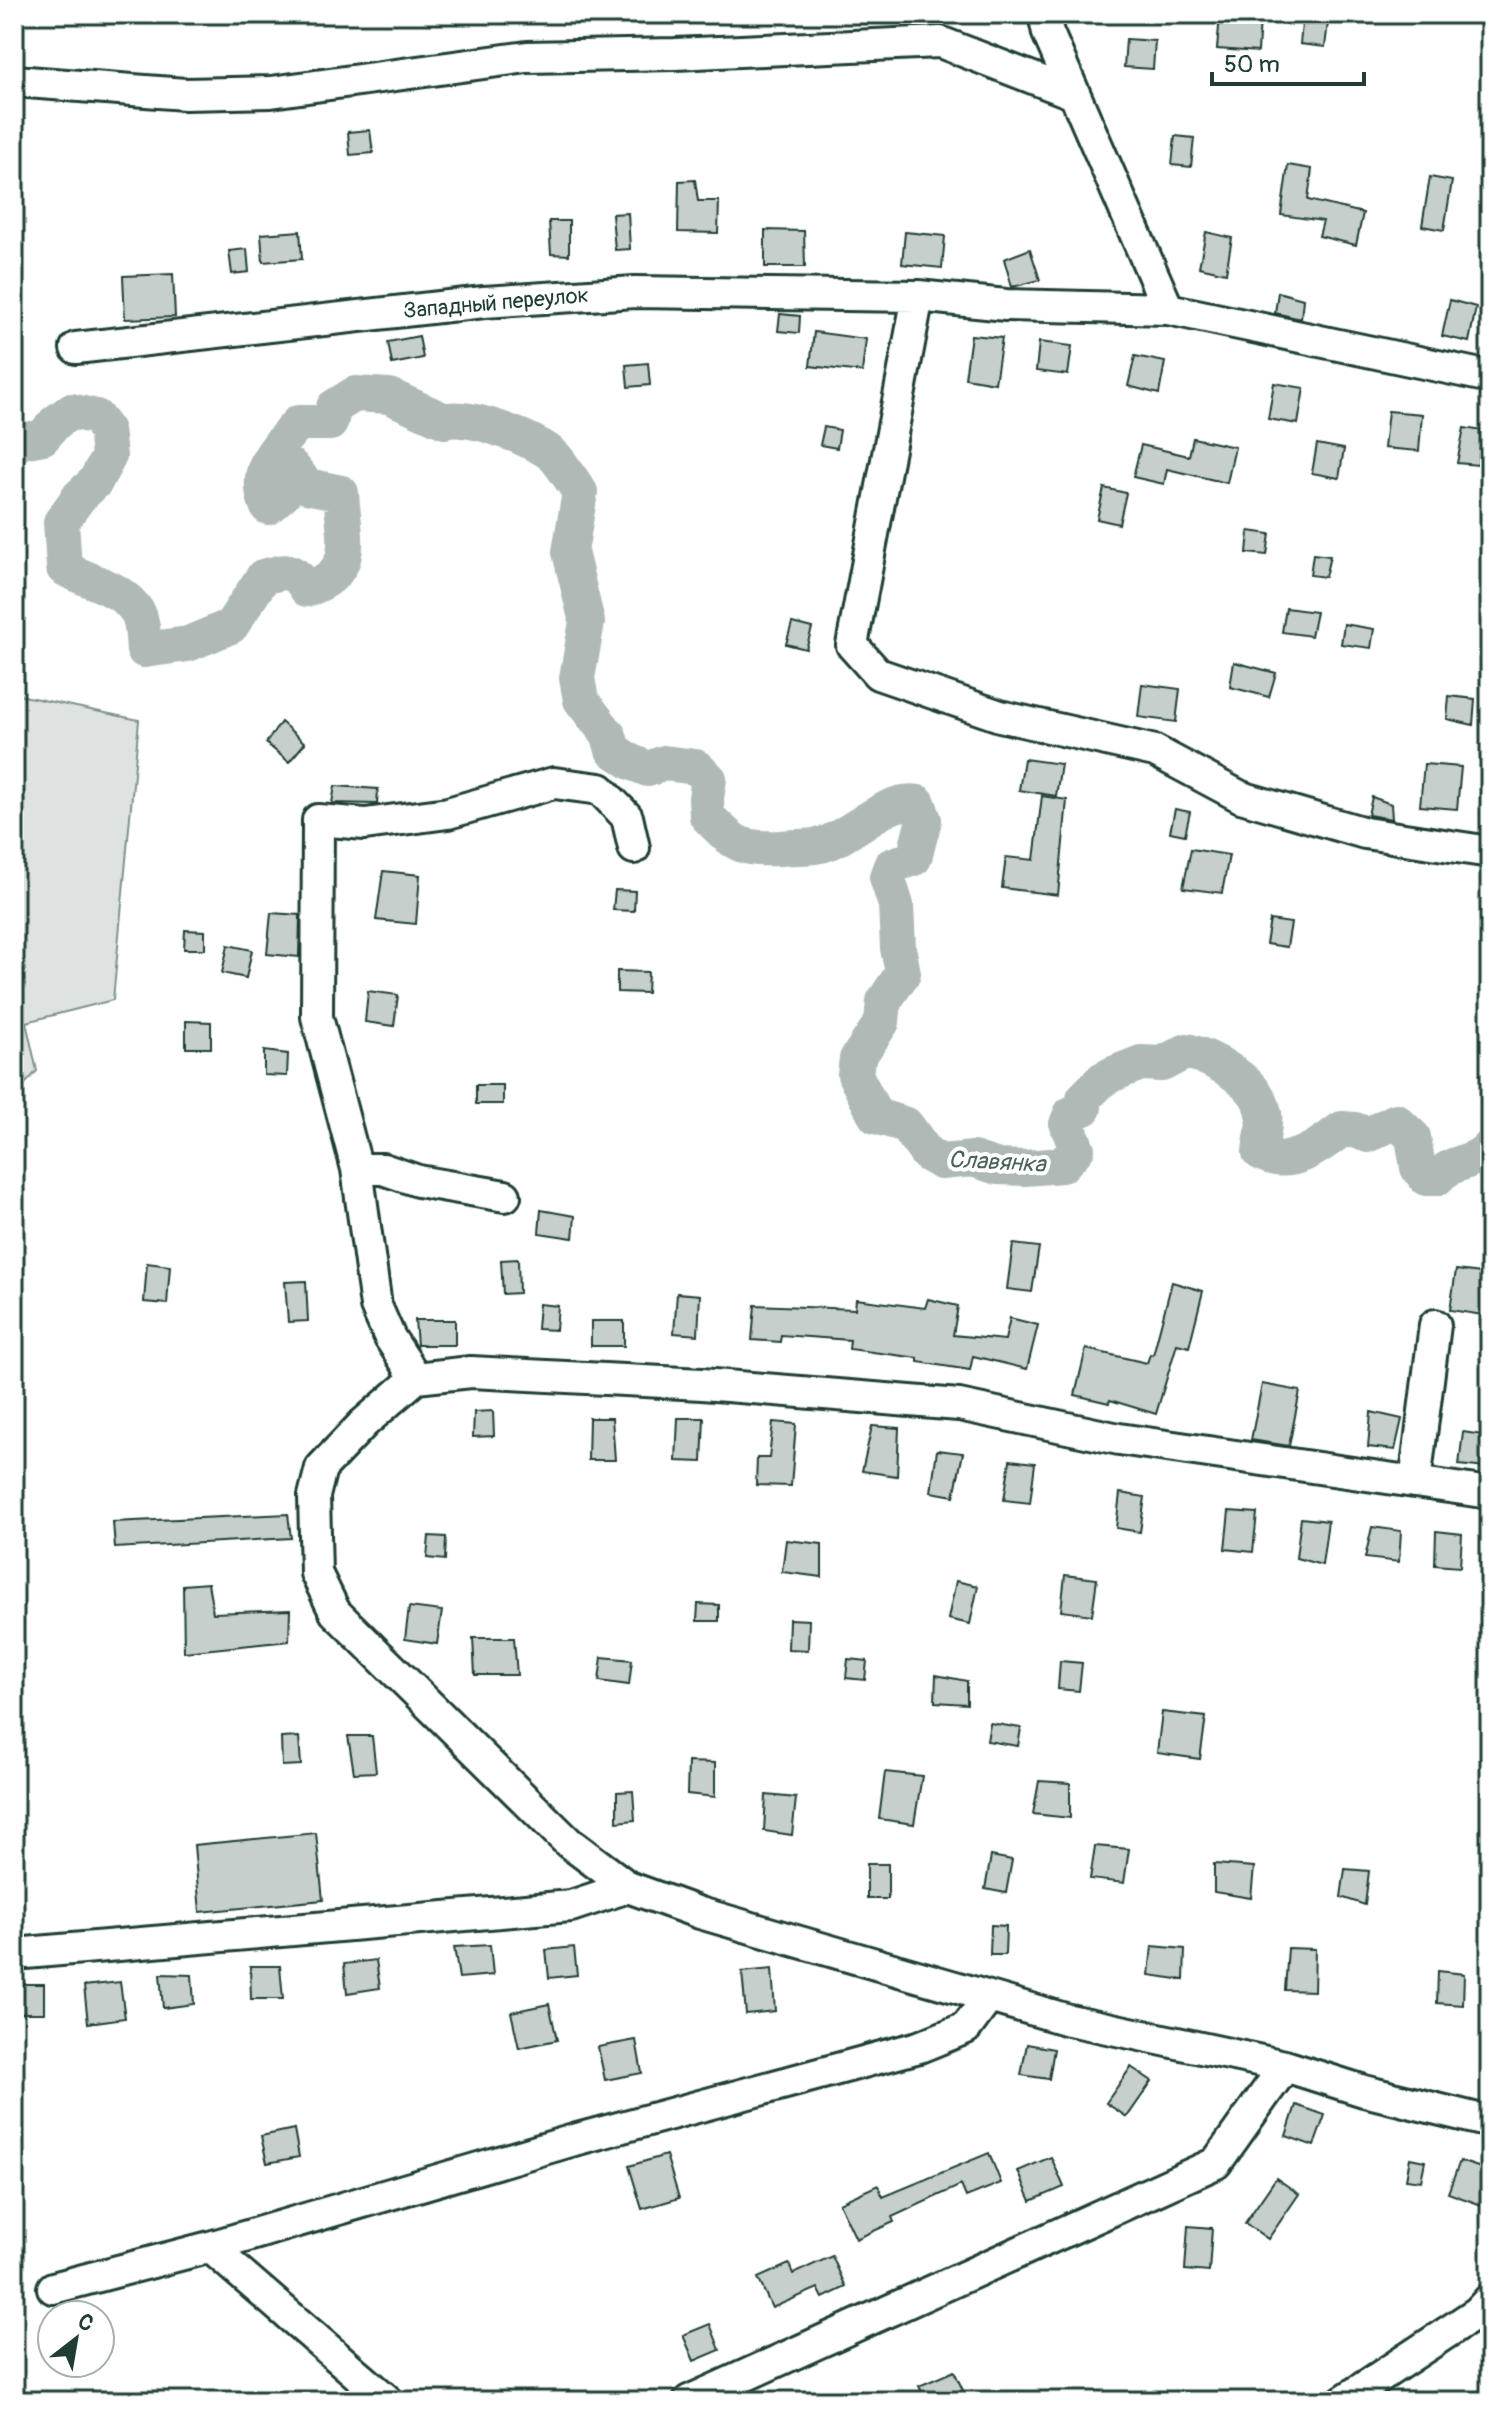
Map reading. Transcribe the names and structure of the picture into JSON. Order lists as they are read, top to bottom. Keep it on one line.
{"streets":{"street":["Западный переулок"]},"water":["Славянка"],"scale_bar":"50 m","north":"top right"}
